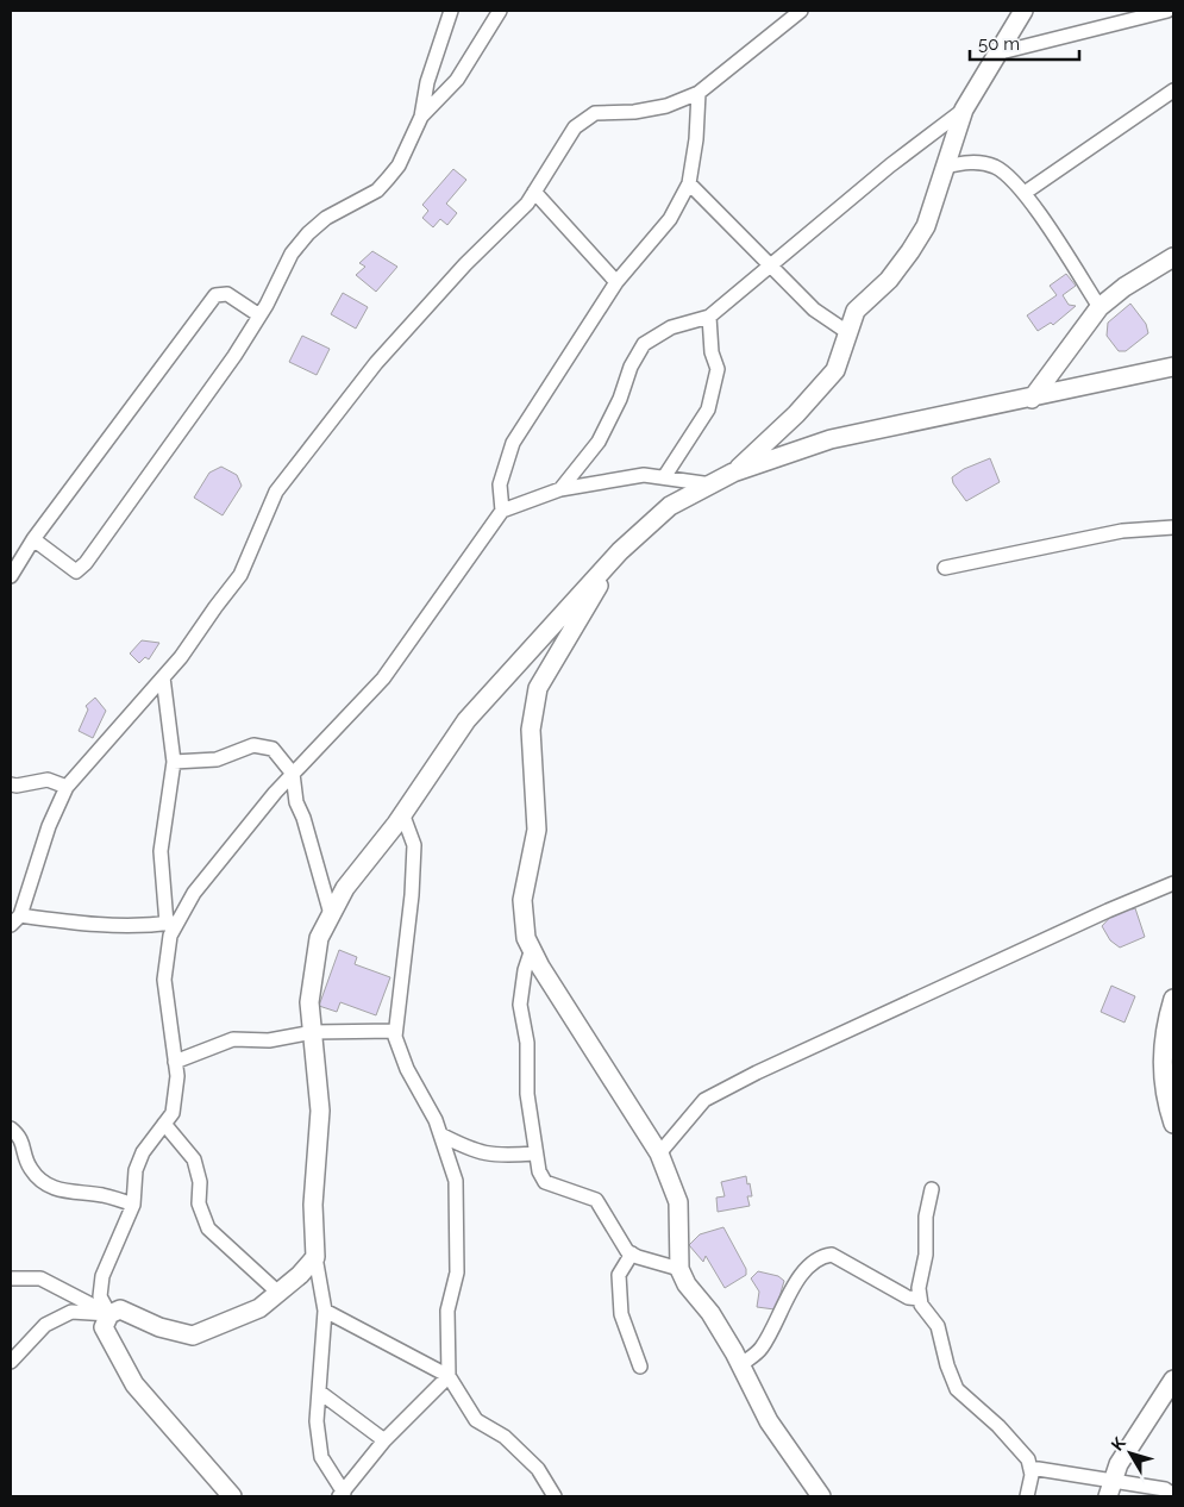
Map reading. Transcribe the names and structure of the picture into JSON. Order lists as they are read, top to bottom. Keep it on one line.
{"scale_bar":"50 m","north":"top left"}
